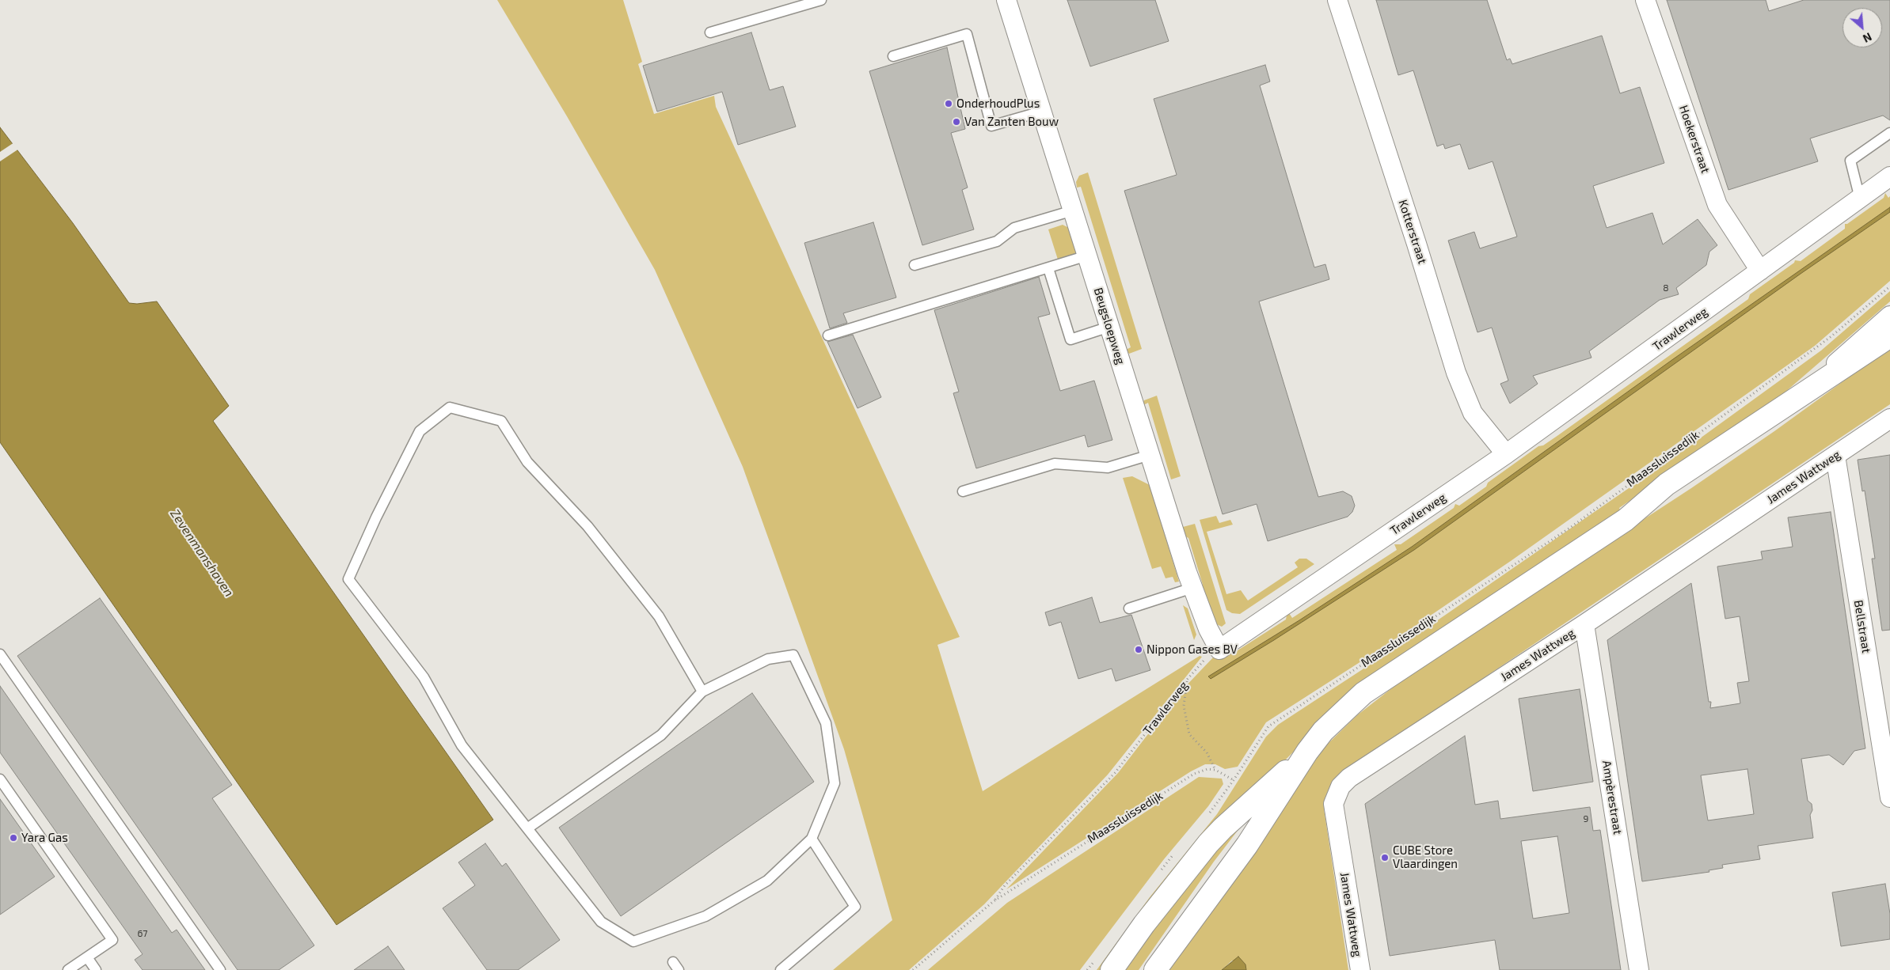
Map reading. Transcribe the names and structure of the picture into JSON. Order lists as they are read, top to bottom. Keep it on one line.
{"streets":{"street":["Hoekerstraat","Kotterstraat","Beugsloepweg","Trawlerweg","Maassluissedijk","James Wattweg","Bellstraat","Ampèrestraat"]},"crossings":[["Hoekerstraat","Trawlerweg"],["Kotterstraat","Trawlerweg"],["Beugsloepweg","Trawlerweg"],["Trawlerweg","Maassluissedijk"],["James Wattweg","Bellstraat"],["James Wattweg","Ampèrestraat"]],"water":["Zevenmanshaven"],"places":["OnderhoudPlus","Van Zanten Bouw","Nippon Gases BV","Yara Gas","CUBE Store Vlaardingen"],"house_numbers":["8","9","67"],"north":"bottom right"}
